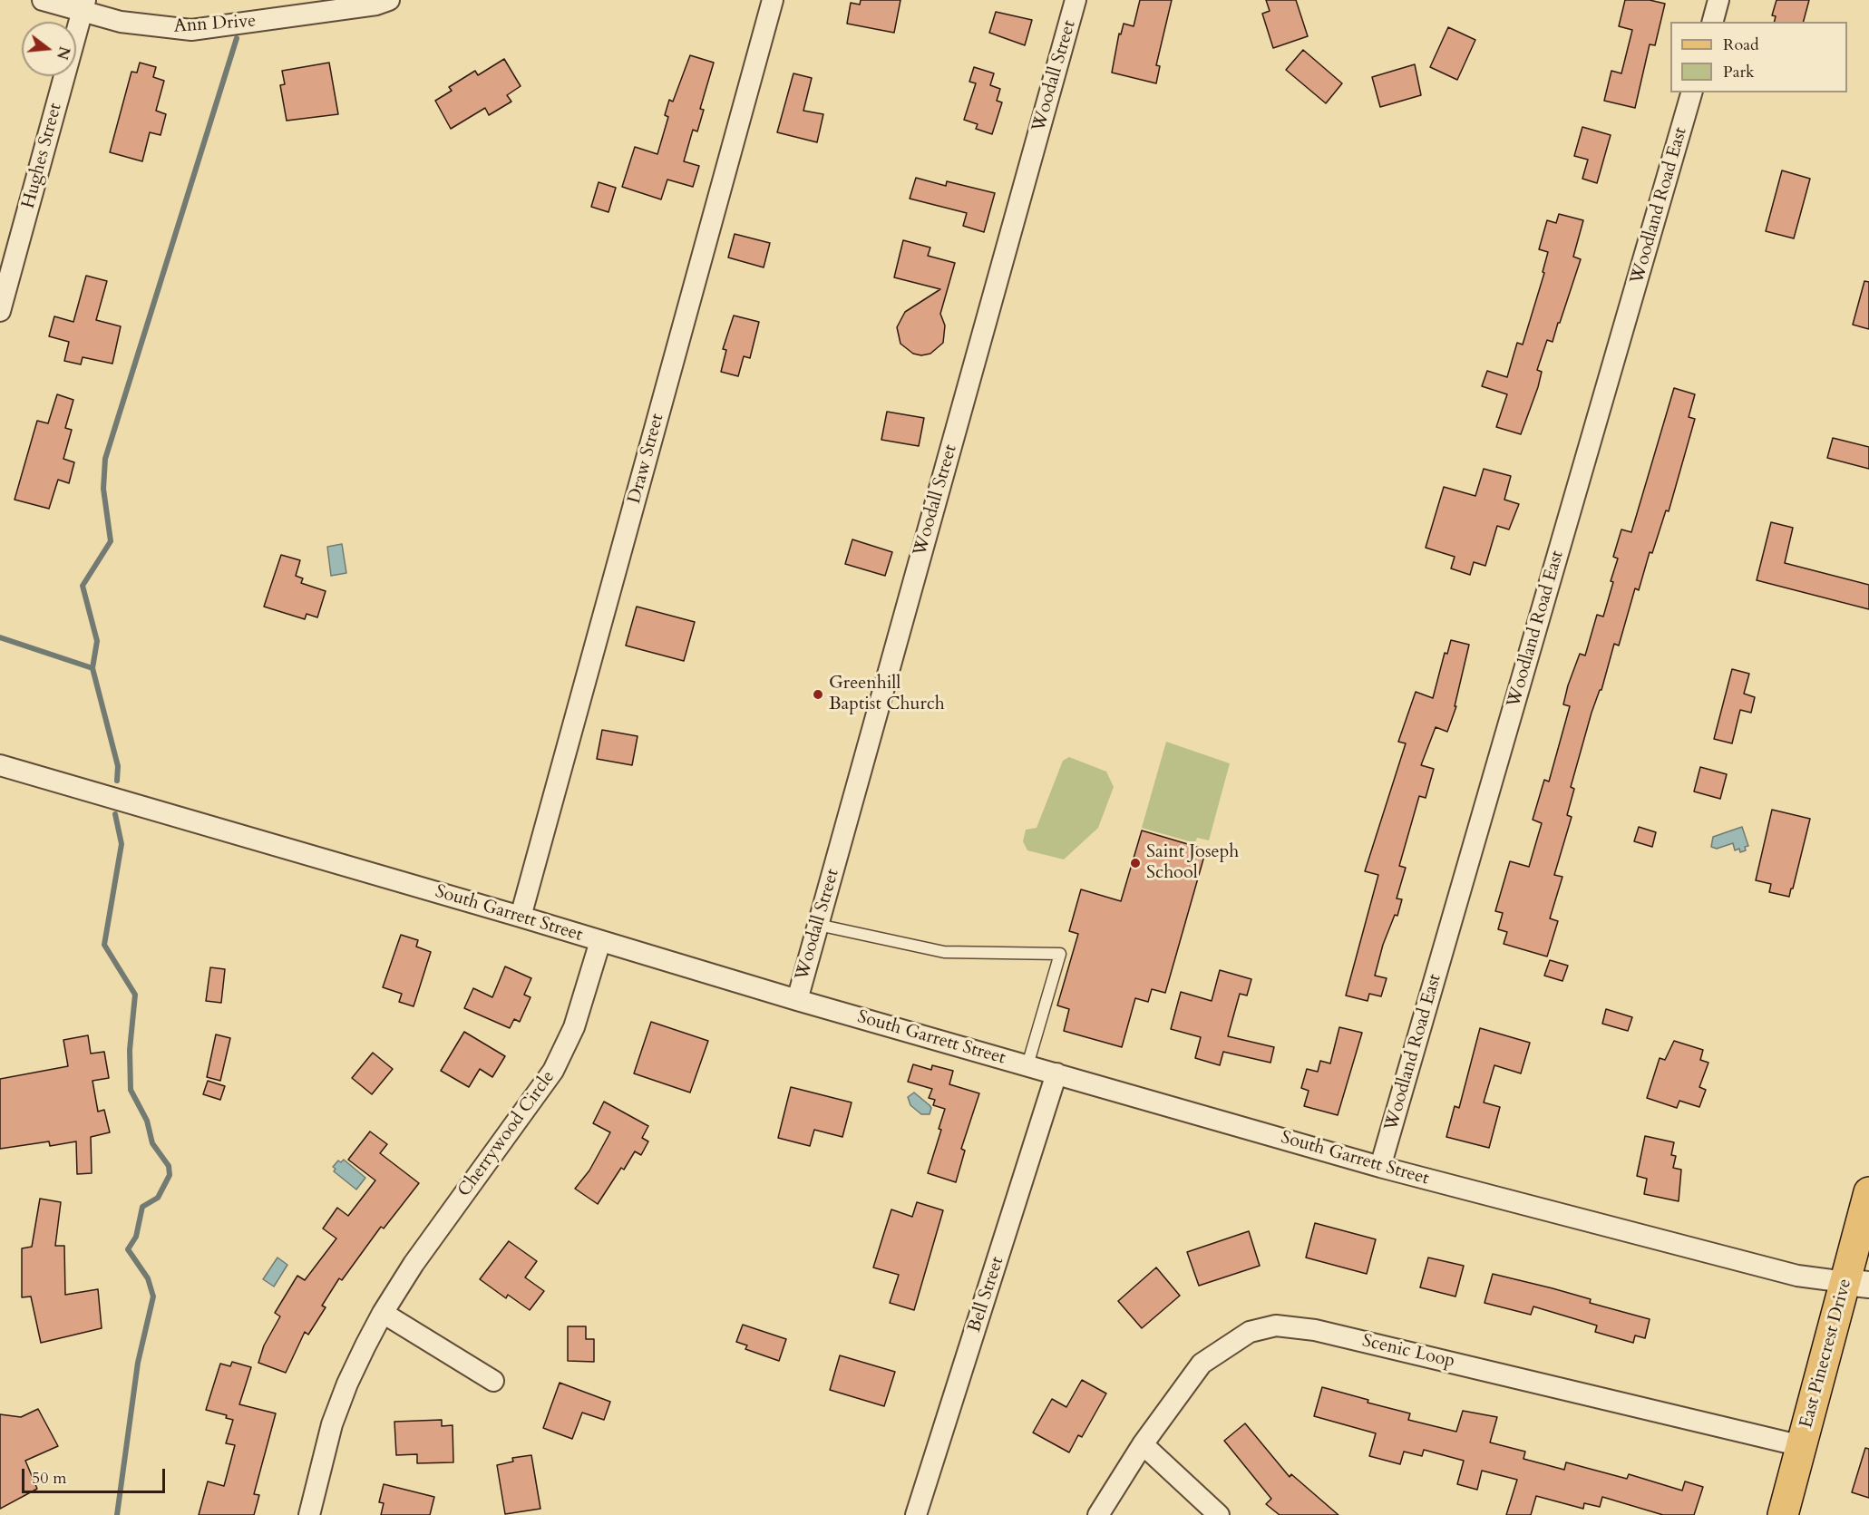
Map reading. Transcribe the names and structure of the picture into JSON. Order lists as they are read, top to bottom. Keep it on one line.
{"streets":{"main road":["East Pinecrest Drive"],"street":["Ann Drive","Woodall Street","Hughes Street","Woodland Road East","Draw Street","South Garrett Street","Cherrywood Circle","Bell Street","Scenic Loop"]},"crossings":[["Ann Drive","Hughes Street"],["Woodall Street","South Garrett Street"],["Woodland Road East","South Garrett Street"],["Draw Street","South Garrett Street"],["South Garrett Street","Cherrywood Circle"],["South Garrett Street","Bell Street"],["South Garrett Street","East Pinecrest Drive"],["Scenic Loop","East Pinecrest Drive"]],"places":["Greenhill Baptist Church","Saint Joseph School"],"legend":["Road","Park"],"scale_bar":"50 m","north":"right"}
